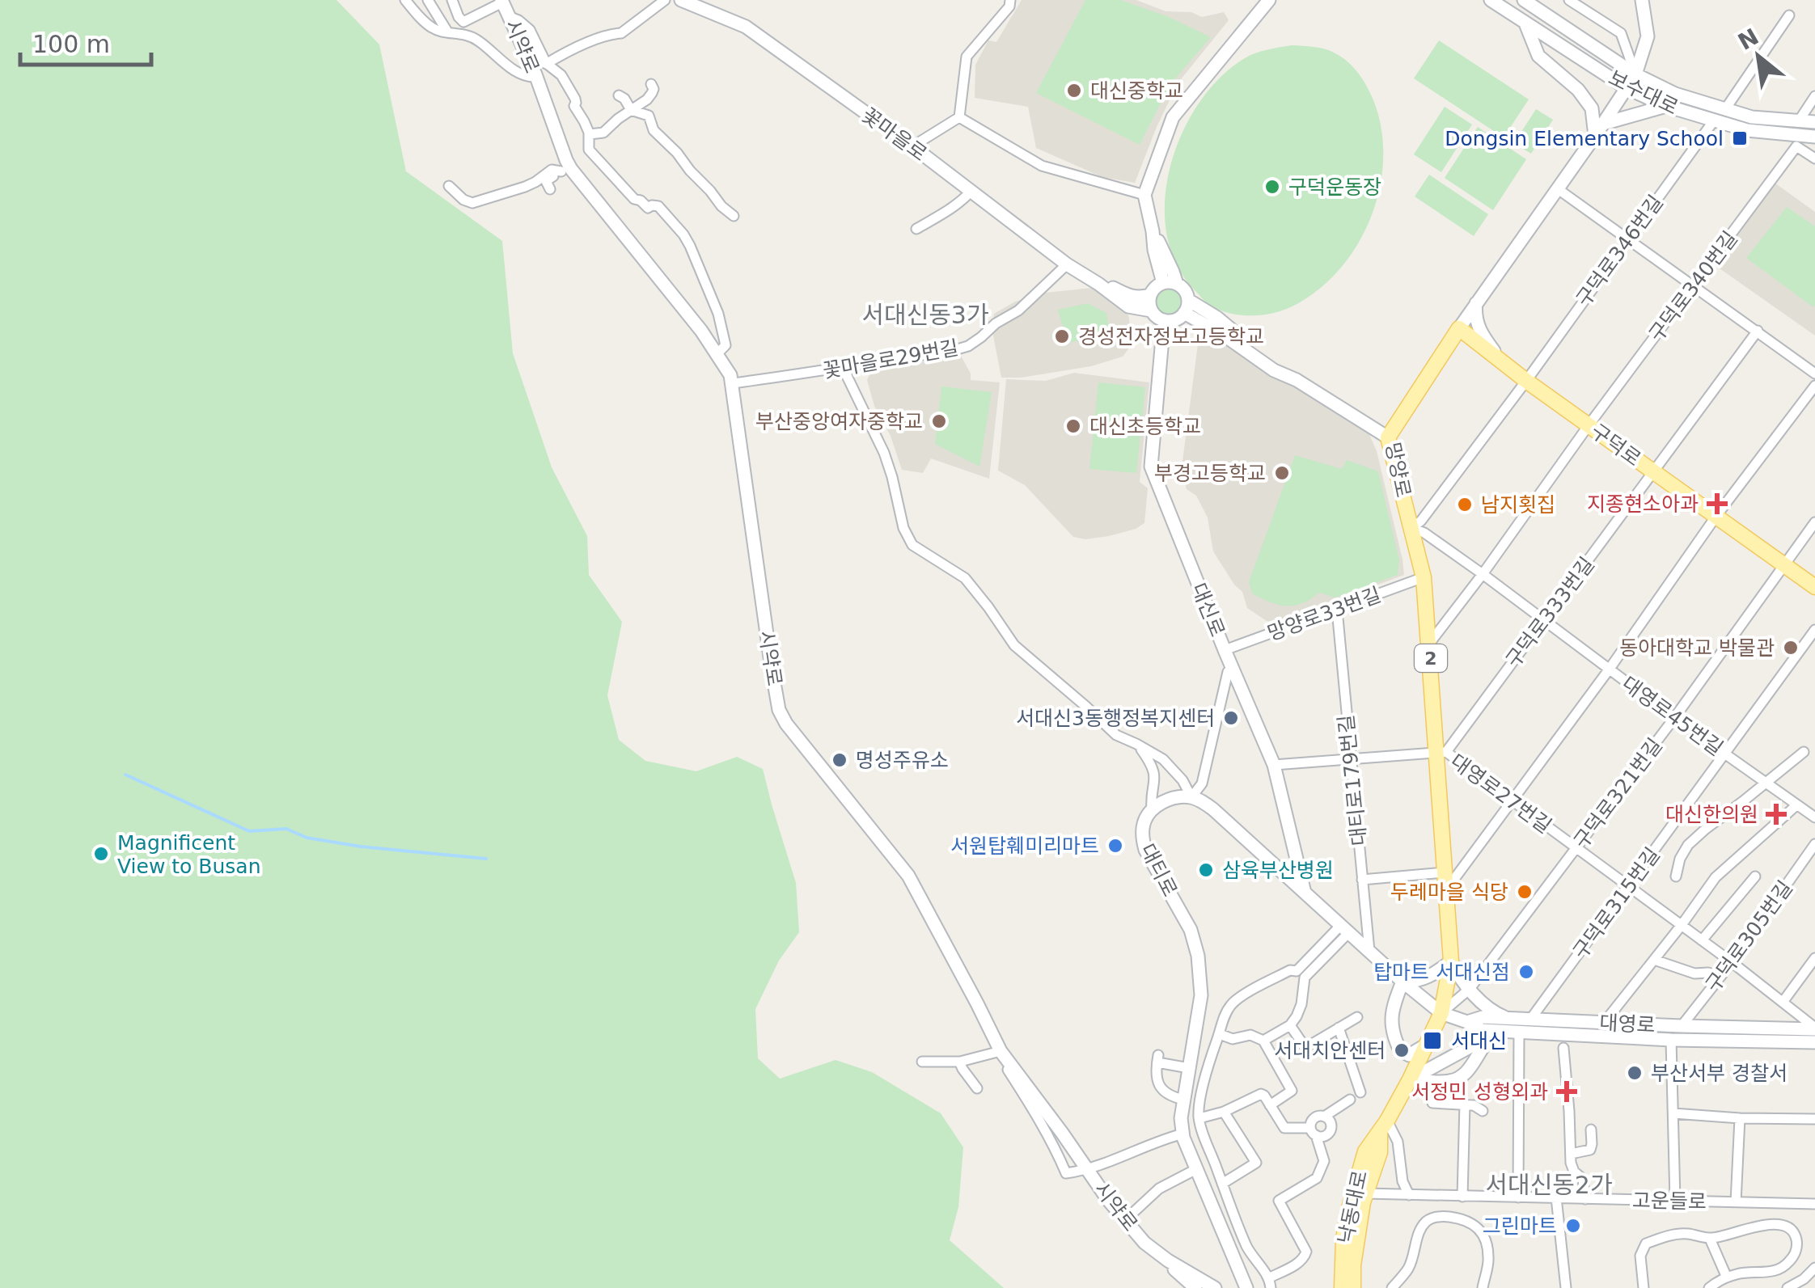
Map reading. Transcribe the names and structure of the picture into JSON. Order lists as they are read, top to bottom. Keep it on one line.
{"streets":{"main road":["시약로","보수대로","꽃마을로","구덕로","망양로","대신로","2","대티로","대영로","낙동대로"],"street":["구덕로346번길","구덕로340번길","꽃마을로29번길","구덕로333번길","망양로33번길","대영로45번길","대티로179번길","대영로27번길","구덕로321번길","구덕로315번길","구덕로305번길","고운들로"]},"crossings":[["시약로","꽃마을로29번길"],["보수대로","구덕로346번길"],["보수대로","구덕로340번길"],["보수대로","망양로"],["꽃마을로","꽃마을로29번길"],["꽃마을로","대신로"],["구덕로346번길","구덕로"],["구덕로346번길","망양로"],["구덕로346번길","대영로45번길"],["구덕로340번길","구덕로"],["구덕로340번길","망양로"],["구덕로340번길","대영로45번길"],["구덕로","망양로"],["구덕로","구덕로333번길"],["구덕로","구덕로321번길"],["망양로","구덕로333번길"],["망양로","망양로33번길"],["망양로","대영로45번길"],["망양로","대영로27번길"],["망양로","구덕로321번길"],["망양로","대영로"],["망양로","낙동대로"],["대신로","망양로33번길"],["구덕로333번길","대영로45번길"],["구덕로333번길","대영로27번길"],["망양로33번길","대티로179번길"],["대영로45번길","구덕로321번길"],["대영로45번길","구덕로315번길"],["대영로27번길","구덕로321번길"],["대영로27번길","구덕로315번길"],["대영로27번길","구덕로305번길"],["대영로27번길","대영로"],["구덕로321번길","대영로"],["구덕로321번길","낙동대로"],["구덕로315번길","대영로"],["구덕로305번길","대영로"],["대영로","낙동대로"],["고운들로","낙동대로"]],"districts":["서대신동3가","서대신동2가"],"places":{"other":["대신중학교","구덕운동장","경성전자정보고등학교","부산중앙여자중학교","대신초등학교","부경고등학교","남지횟집","동아대학교 박물관","서대신3동행정복지센터","명성주유소","서원탑훼미리마트","Magnificent View to Busan","삼육부산병원","두레마을 식당","탑마트 서대신점","서대치안센터","부산서부 경찰서","그린마트"],"transit":["Dongsin Elementary School","서대신"],"health":["지종현소아과","대신한의원","서정민 성형외과"]},"scale_bar":"100 m","north":"top left"}
